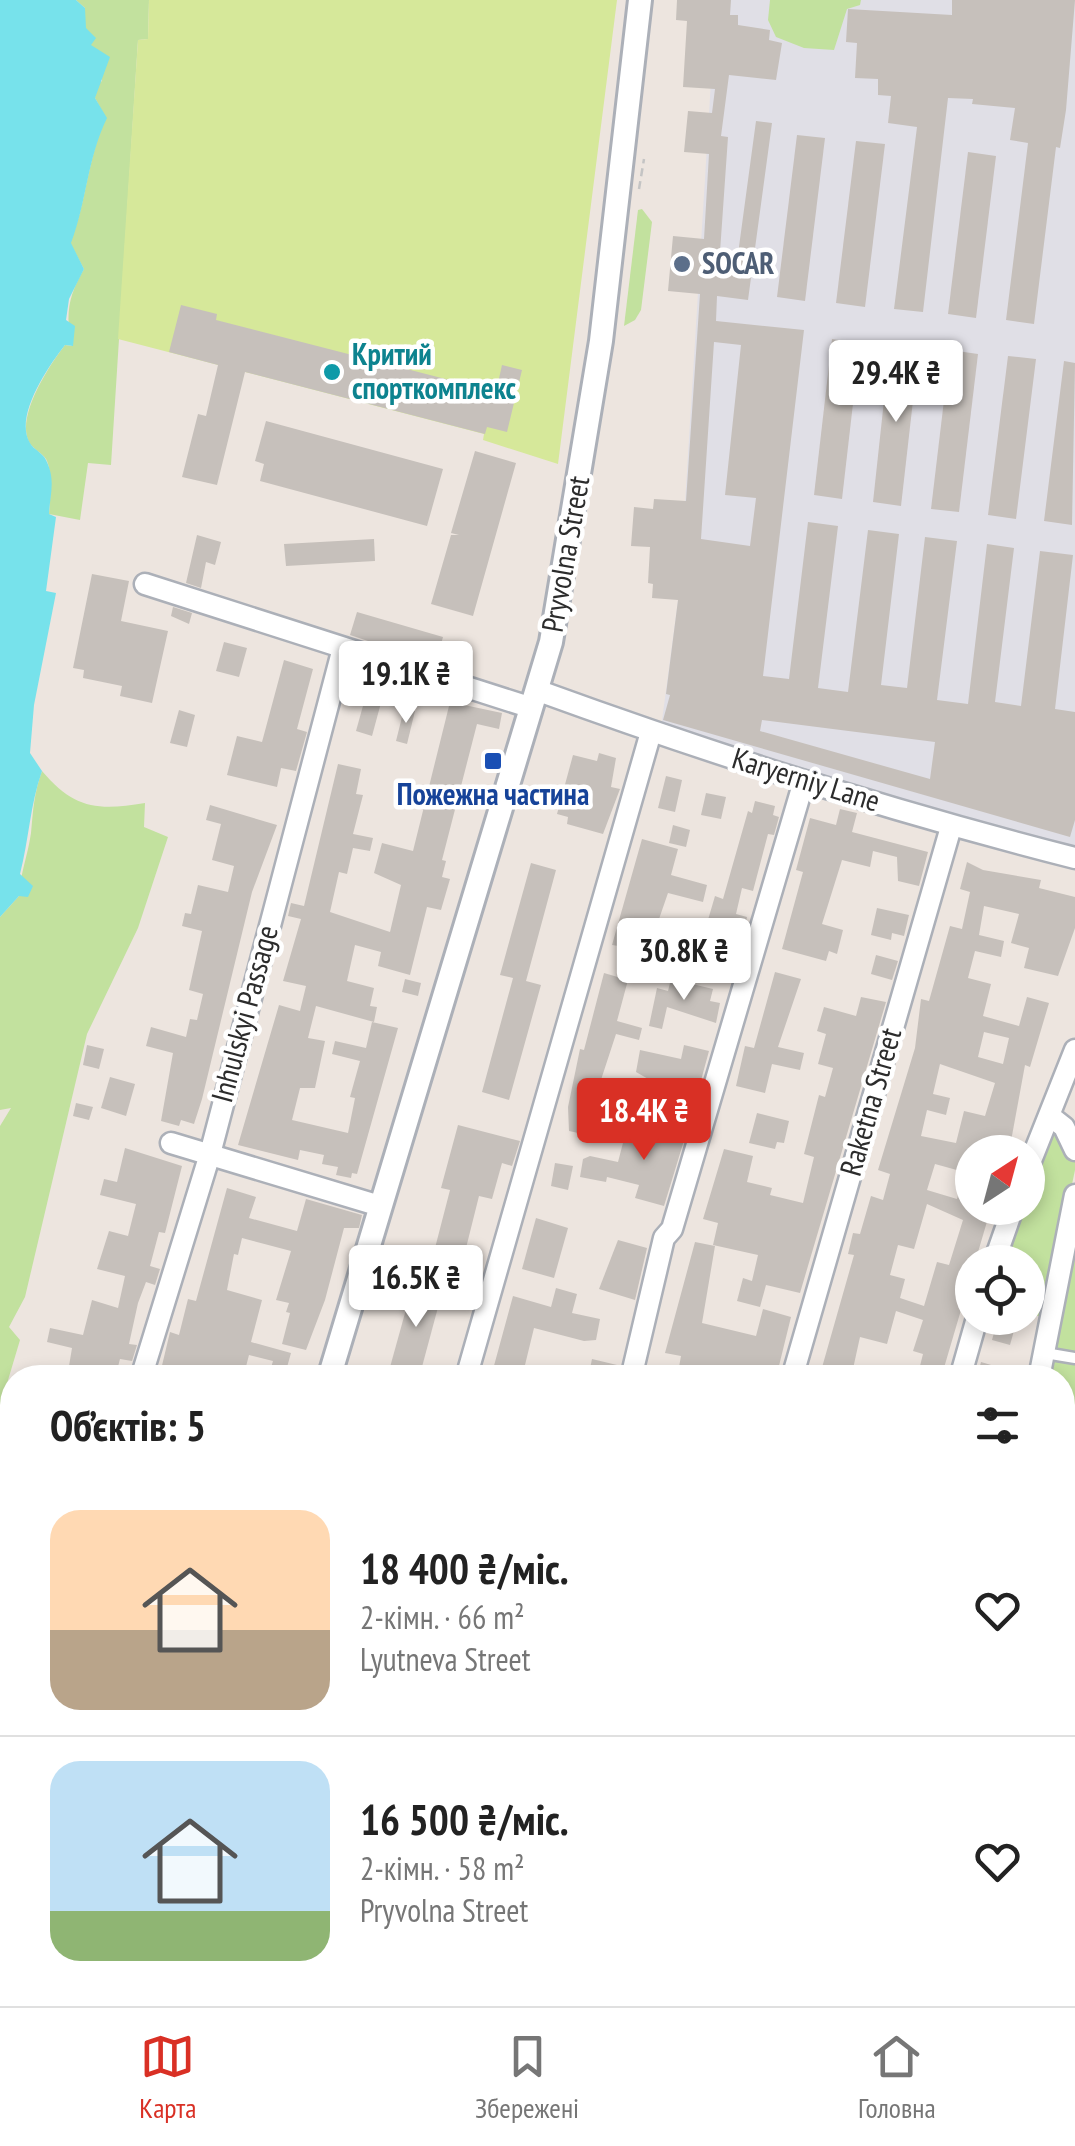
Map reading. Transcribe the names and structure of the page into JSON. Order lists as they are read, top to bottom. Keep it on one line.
{"streets":{"street":["Pryvolna Street","Karyerniy Lane","Inhulskyi Passage","Raketna Street"]},"crossings":[["Pryvolna Street","Karyerniy Lane"],["Karyerniy Lane","Inhulskyi Passage"],["Karyerniy Lane","Raketna Street"]],"places":{"other":["SOCAR","Критий спорткомплекс"],"transit":["Пожежна частина"]},"north":"top right","page":{"price":["29.4K ₴","19.1K ₴","30.8K ₴","18.4K ₴","16.5K ₴"],"heading":"Об’єктів: 5","list":[{"name":"18 400 ₴/міс.","note":"2-кімн. · 66 m² · Lyutneva Street"},{"name":"16 500 ₴/міс.","note":"2-кімн. · 58 m² · Pryvolna Street"}],"tabs":["Карта","Збережені","Головна"]}}
